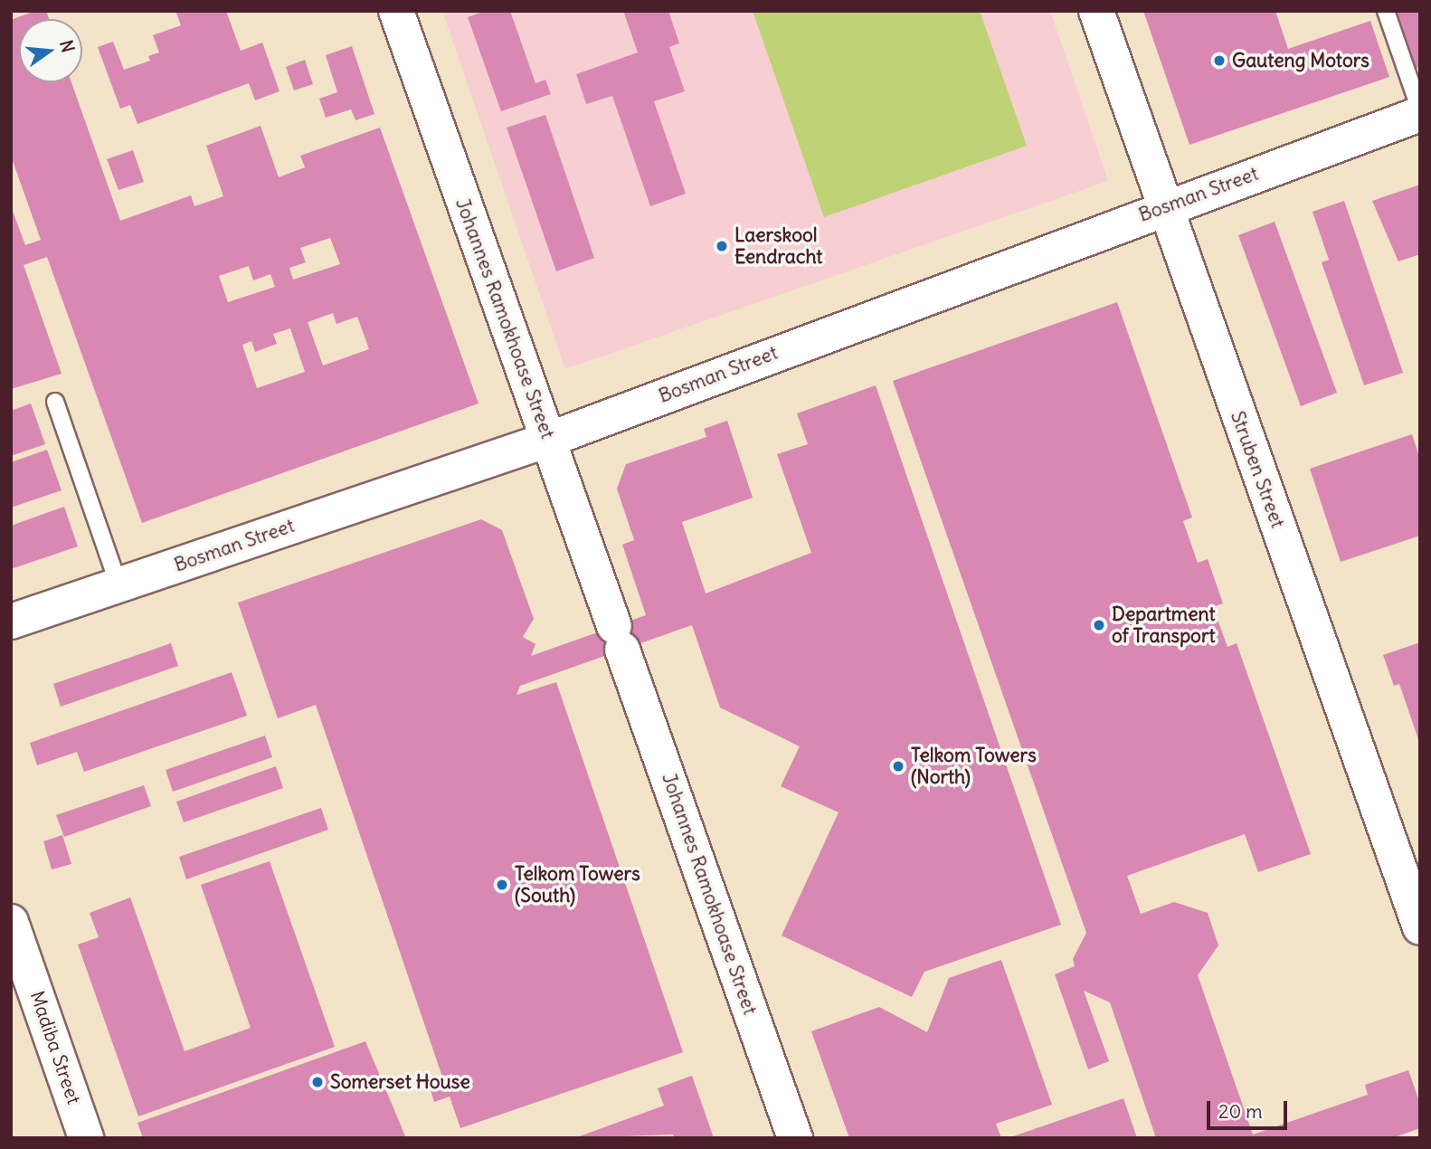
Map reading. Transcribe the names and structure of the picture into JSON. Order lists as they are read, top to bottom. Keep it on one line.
{"streets":{"main road":["Bosman Street","Johannes Ramokhoase Street","Struben Street","Madiba Street"]},"crossings":[["Bosman Street","Johannes Ramokhoase Street"],["Bosman Street","Struben Street"]],"places":["Gauteng Motors","Laerskool Eendracht","Department of Transport","Telkom Towers (North)","Telkom Towers (South)","Somerset House"],"scale_bar":"20 m","north":"right"}
